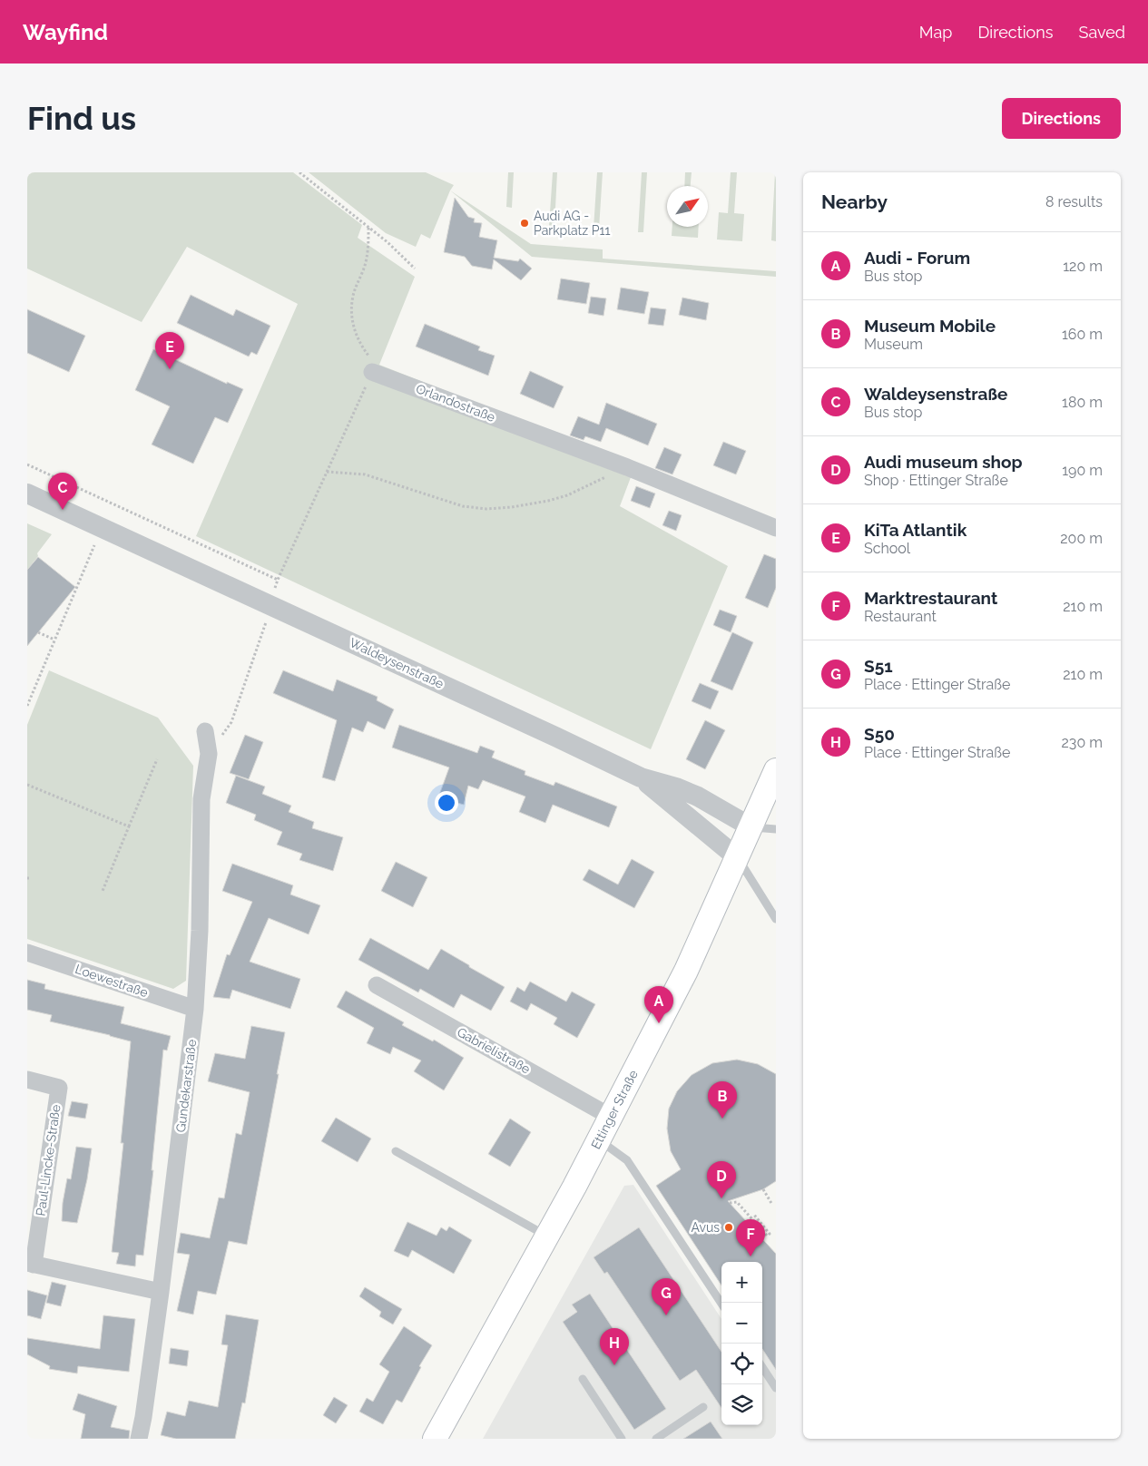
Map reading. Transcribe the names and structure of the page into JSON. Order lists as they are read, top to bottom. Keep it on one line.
{"streets":{"main road":["Ettinger Straße"],"street":["Orlandostraße","Waldeysenstraße","Loewestraße","Gabrielistraße","Gundekarstraße","Paul-Lincke-Straße"]},"crossings":[["Waldeysenstraße","Ettinger Straße"],["Loewestraße","Gundekarstraße"],["Gabrielistraße","Ettinger Straße"],["Gundekarstraße","Paul-Lincke-Straße"]],"places":["Audi AG - Parkplatz P11","Avus"],"north":"top right","page":{"header":"Wayfind","nav":["Map","Directions","Saved"],"buttons":"Directions","title":"Find us","heading":["Nearby","8 results"],"list":[{"mark":"A","name":"Audi - Forum","note":"Bus stop","value":"120 m"},{"mark":"B","name":"Museum Mobile","note":"Museum","value":"160 m"},{"mark":"C","name":"Waldeysenstraße","note":"Bus stop","value":"180 m"},{"mark":"D","name":"Audi museum shop","note":"Shop · Ettinger Straße","value":"190 m"},{"mark":"E","name":"KiTa Atlantik","note":"School","value":"200 m"},{"mark":"F","name":"Marktrestaurant","note":"Restaurant","value":"210 m"},{"mark":"G","name":"S51","note":"Place · Ettinger Straße","value":"210 m"},{"mark":"H","name":"S50","note":"Place · Ettinger Straße","value":"230 m"}],"pins":["E","C","A","B","D","F","G","H"],"map_buttons":["+","−"]}}
